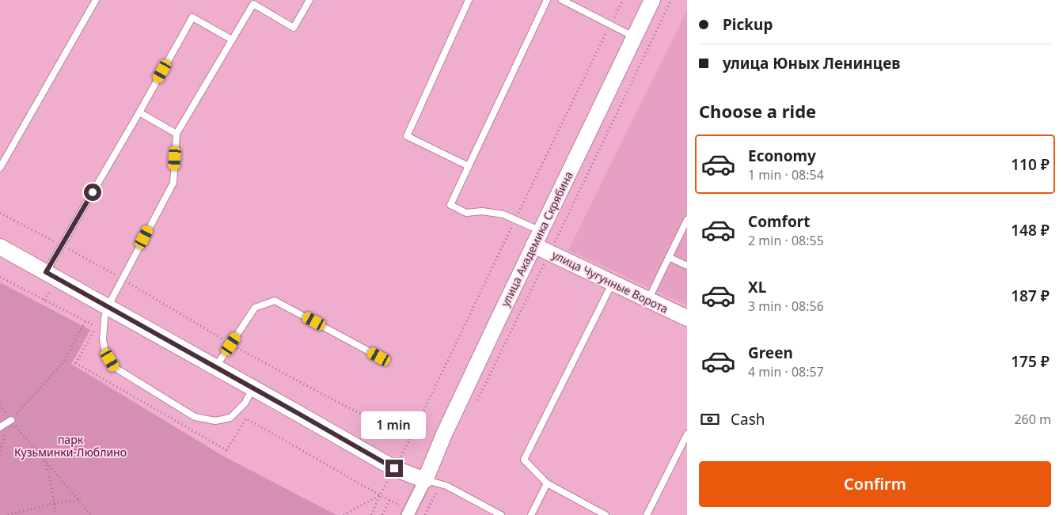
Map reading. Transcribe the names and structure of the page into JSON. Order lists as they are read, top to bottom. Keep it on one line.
{"streets":{"main road":["улица Академика Скрябина","улица Чугунные Ворота"]},"crossings":[["улица Академика Скрябина","улица Чугунные Ворота"]],"parks":["парк Кузьминки-Люблино"],"page":{"banner":["Pickup","улица Юных Ленинцев"],"heading":"Choose a ride","list":[{"name":"Economy","note":"1 min · 08:54","value":"110 ₽"},{"name":"Comfort","note":"2 min · 08:55","value":"148 ₽"},{"name":"XL","note":"3 min · 08:56","value":"187 ₽"},{"name":"Green","note":"4 min · 08:57","value":"175 ₽"}],"pay":["Cash","260 m"],"bubble":"1 min","buttons":"Confirm"}}
